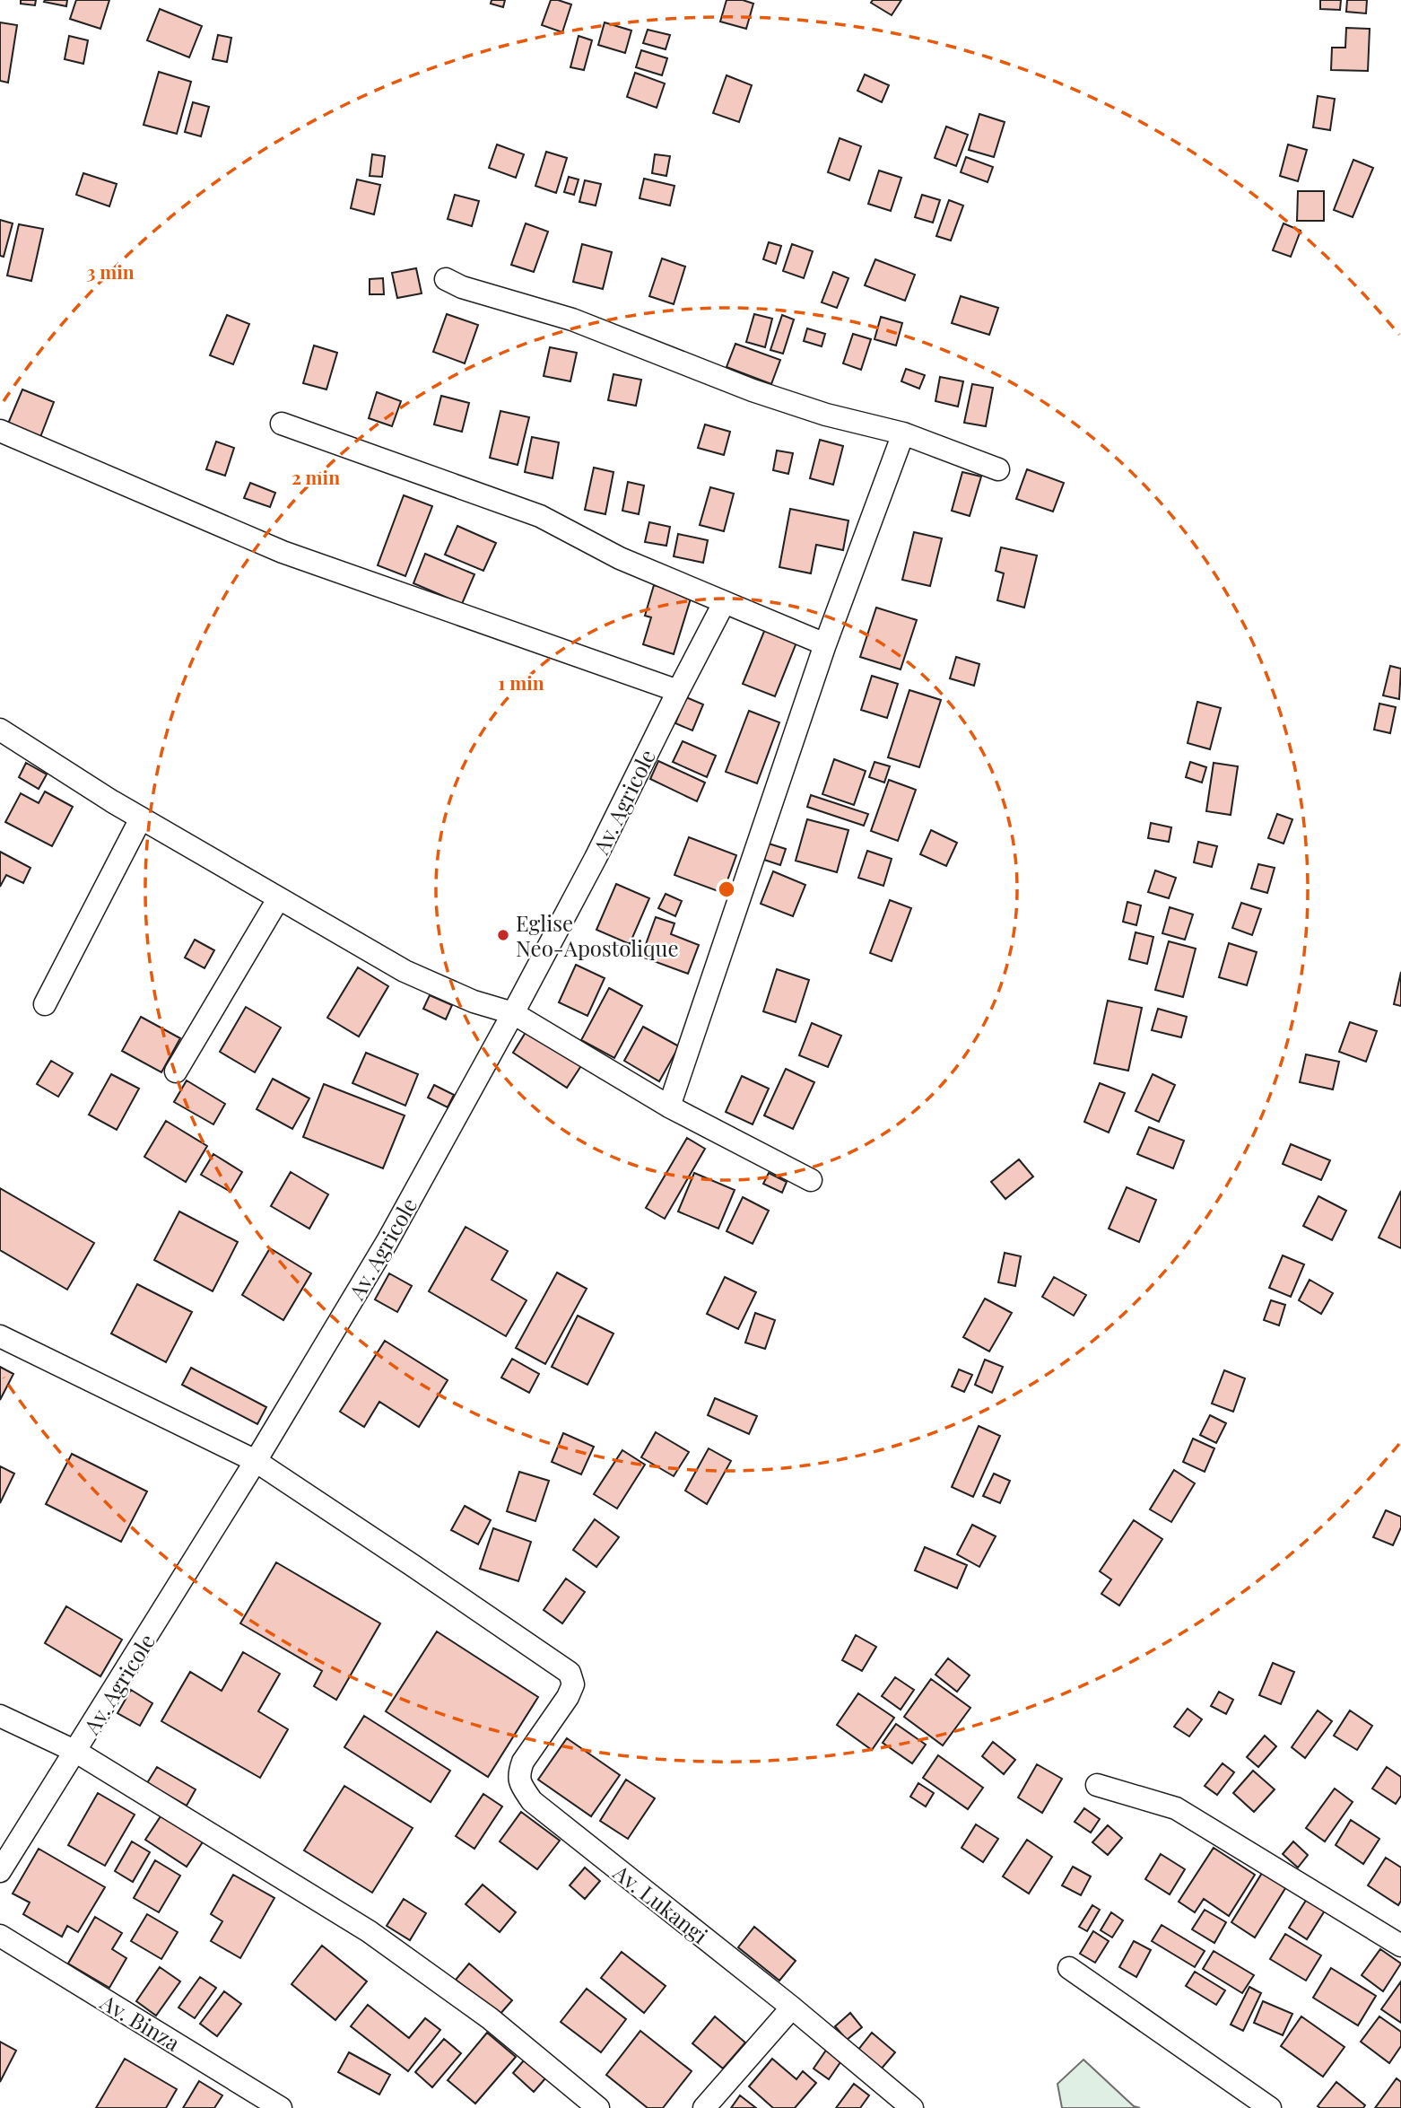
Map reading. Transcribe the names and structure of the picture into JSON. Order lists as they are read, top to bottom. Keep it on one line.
{"streets":{"street":["Av. Agricole","Av. Lukangi","Av. Binza"]},"crossings":[["Av. Agricole","Av. Lukangi"]],"places":["Eglise Neo-Apostolique"],"rings":["3 min","2 min","1 min"]}
